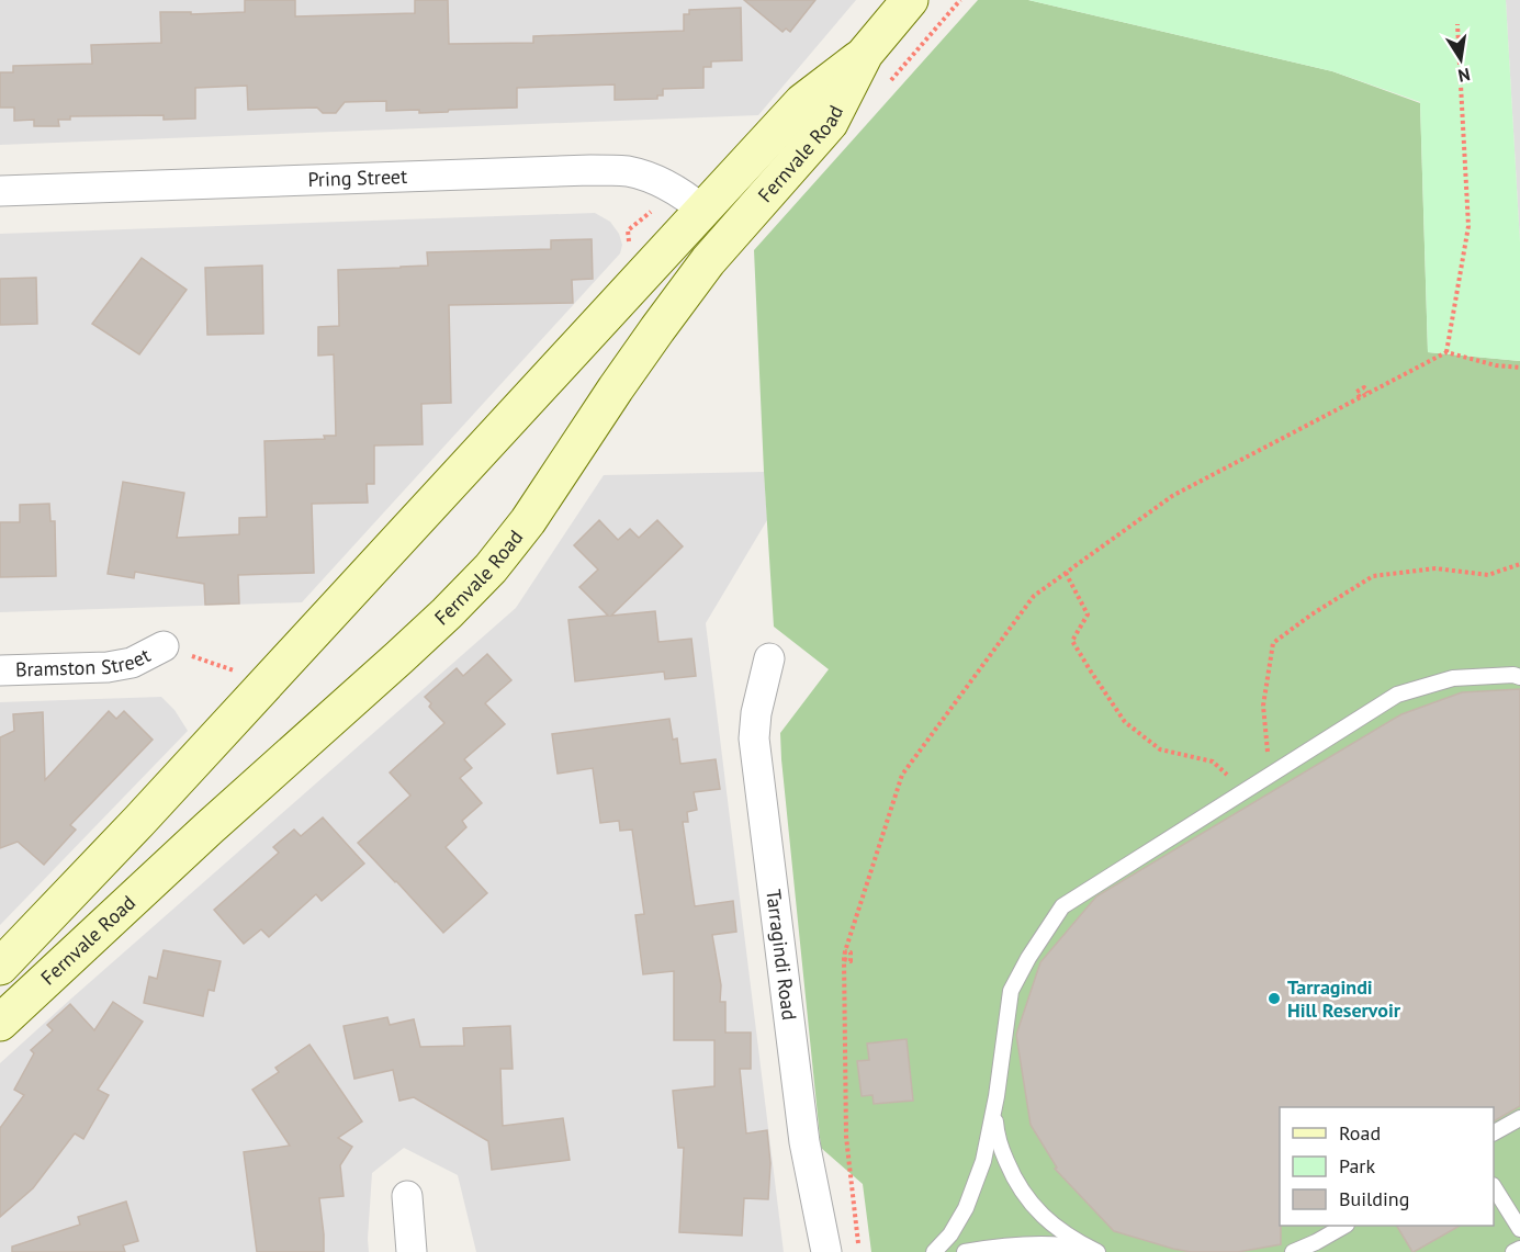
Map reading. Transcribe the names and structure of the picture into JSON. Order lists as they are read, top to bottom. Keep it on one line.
{"streets":{"street":["Fernvale Road","Pring Street","Bramston Street","Tarragindi Road"]},"crossings":[["Fernvale Road","Pring Street"]],"places":["Tarragindi Hill Reservoir"],"legend":["Road","Park","Building"],"north":"bottom"}
